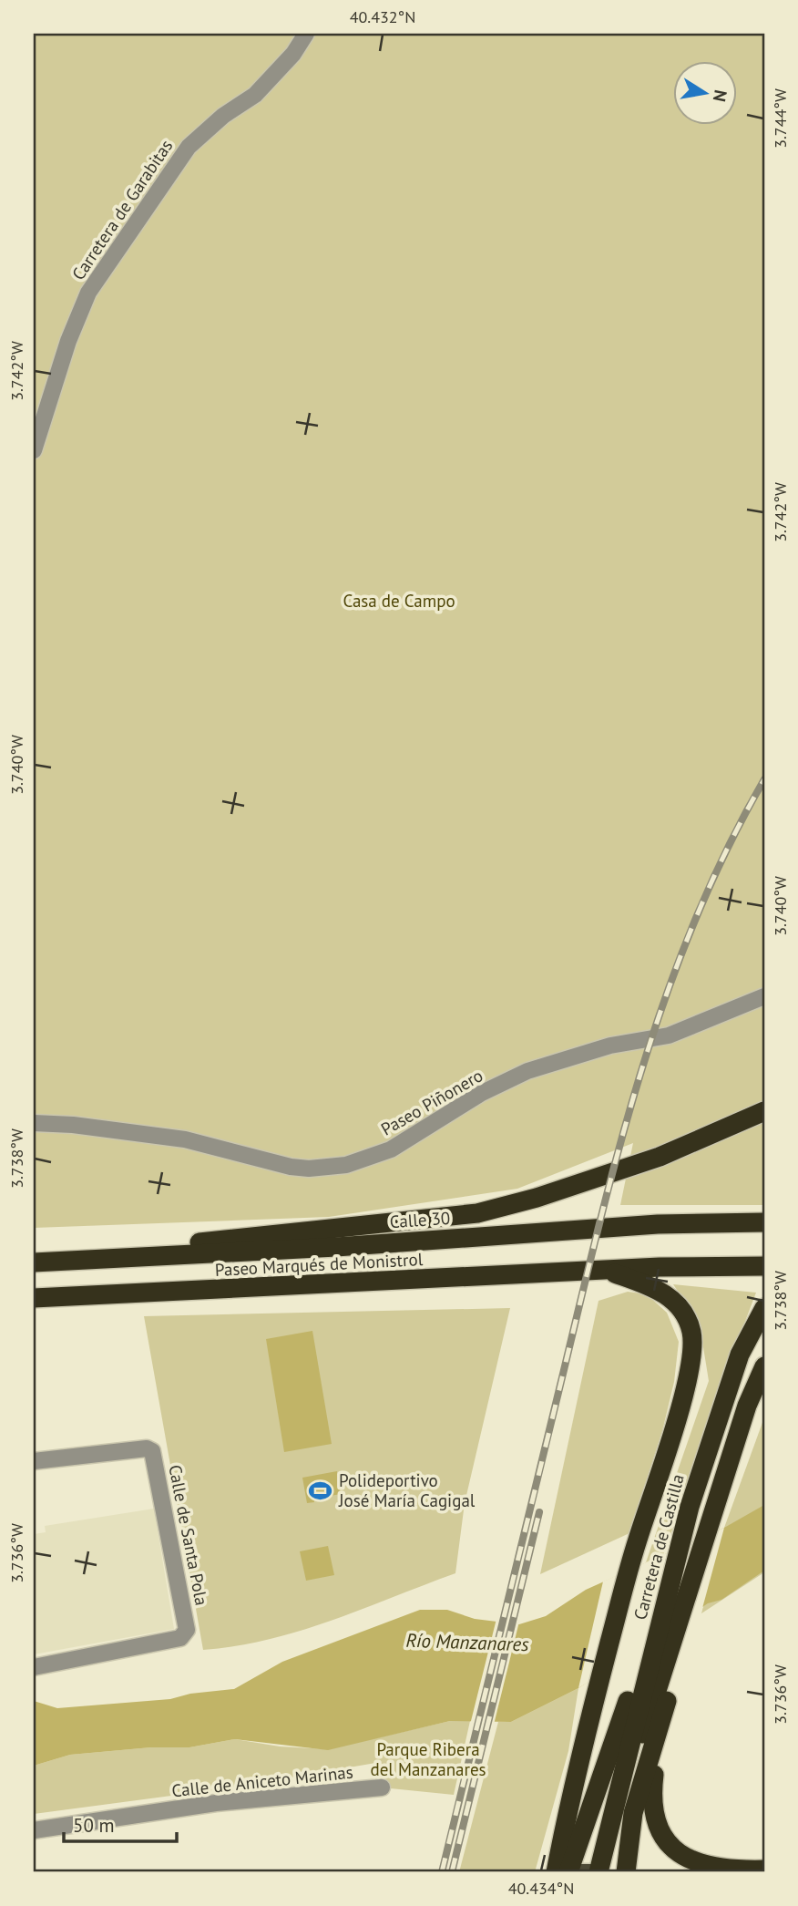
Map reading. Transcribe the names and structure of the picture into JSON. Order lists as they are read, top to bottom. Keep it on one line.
{"streets":{"highway":["Calle 30","Paseo Marqués de Monistrol","Carretera de Castilla"],"street":["Carretera de Garabitas","Paseo Piñonero","Calle de Santa Pola","Calle de Aniceto Marinas"]},"water":["Río Manzanares"],"parks":["Casa de Campo","Parque Ribera del Manzanares"],"places":{"sports":["Polideportivo José María Cagigal"]},"scale_bar":"50 m","north":"right","coordinates":["40.432°N","3.744°W","3.742°W","3.740°W","3.738°W","3.736°W","40.434°N"]}
